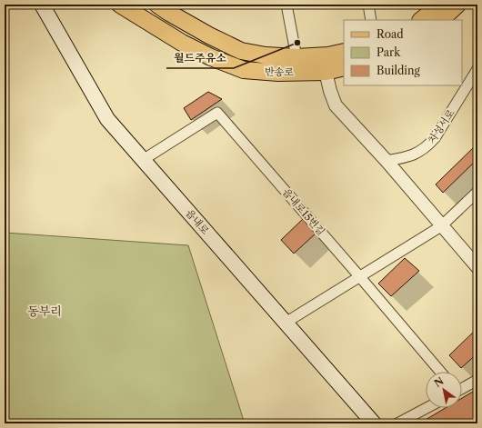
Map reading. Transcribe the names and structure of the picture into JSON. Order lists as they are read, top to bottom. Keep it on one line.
{"streets":{"main road":["반송로","읍내로"],"street":["차성서로","읍내로15번길"]},"crossings":[["읍내로15번길","읍내로"]],"districts":["동부리"],"places":["월드주유소"],"legend":["Road","Park","Building"],"north":"top left"}
